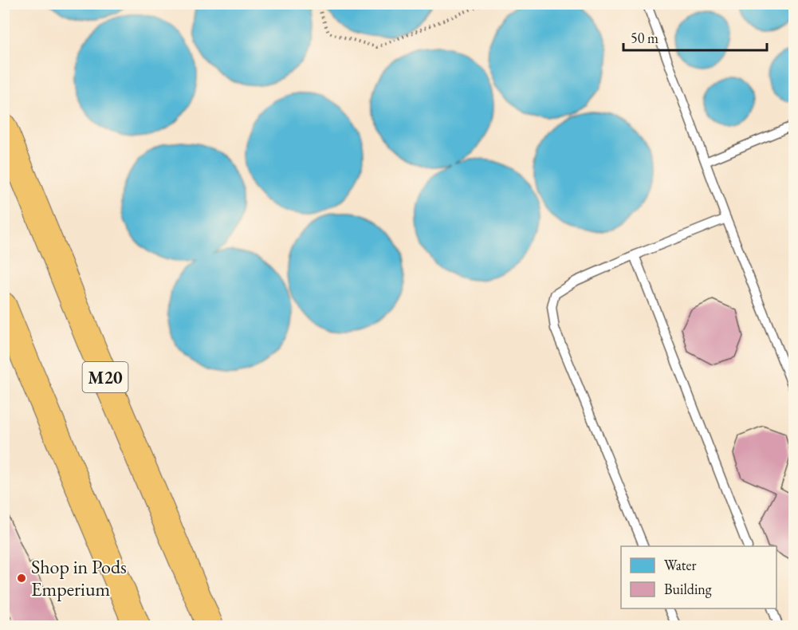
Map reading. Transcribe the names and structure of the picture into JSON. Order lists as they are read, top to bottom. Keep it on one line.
{"streets":{"highway":["M20"]},"places":["Shop in Pods Emperium"],"legend":["Water","Building"],"scale_bar":"50 m"}
